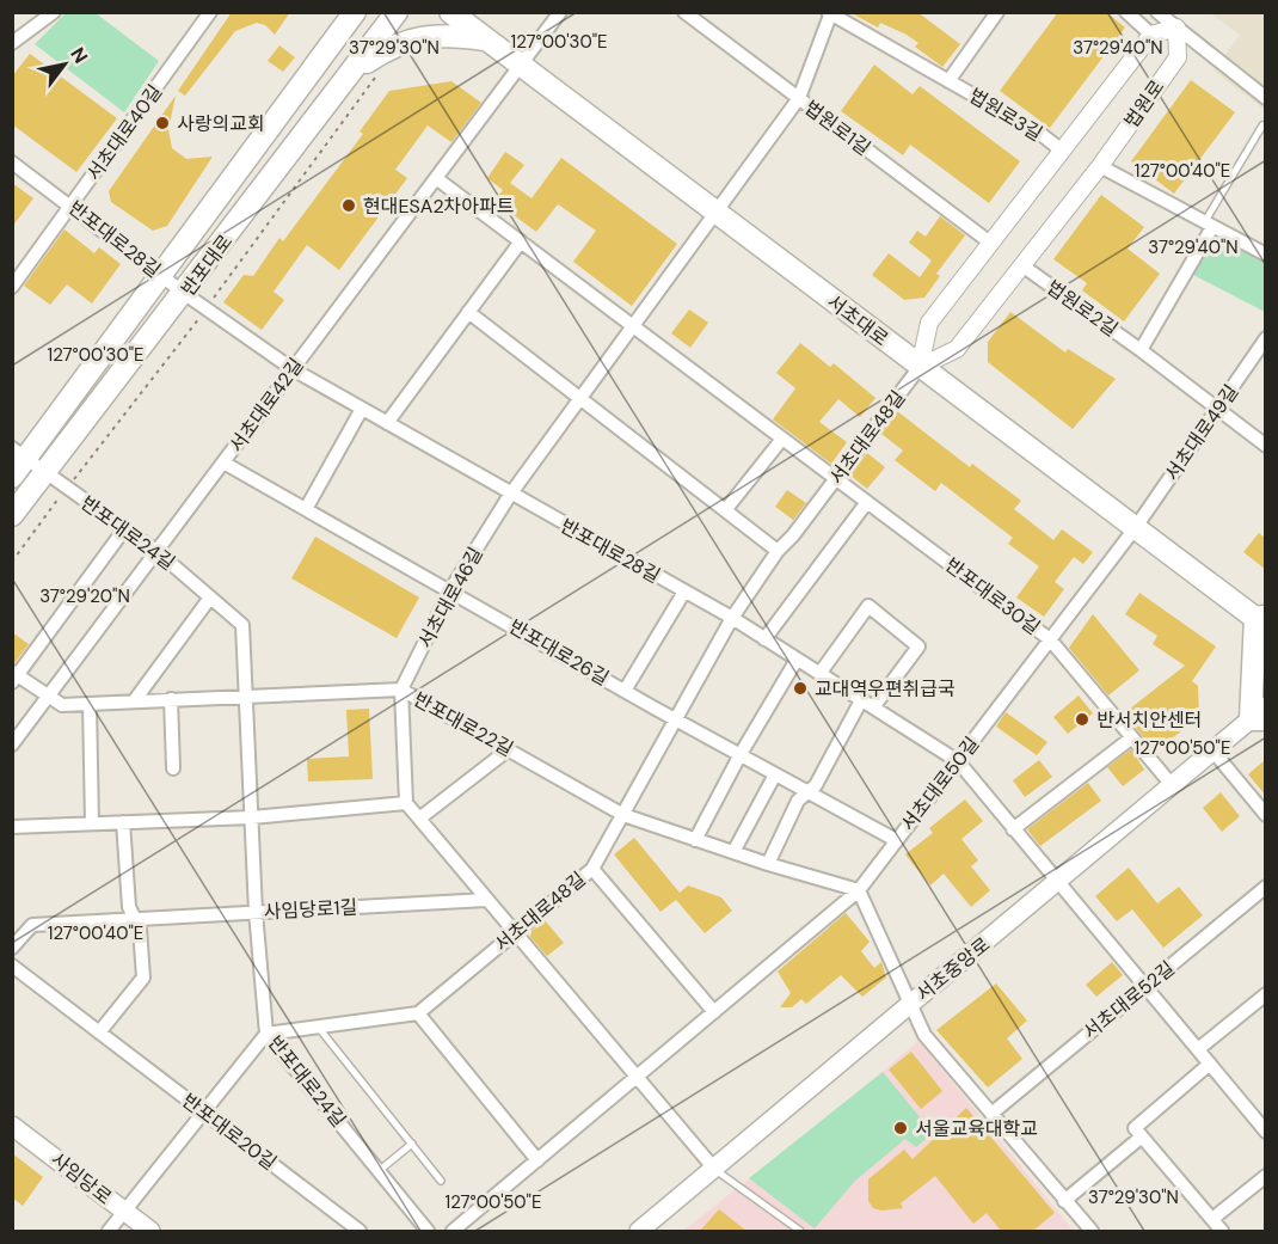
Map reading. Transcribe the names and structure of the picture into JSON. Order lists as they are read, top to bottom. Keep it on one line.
{"streets":{"main road":["반포대로","서초대로","서초중앙로","사임당로"],"street":["법원로","법원로3길","법원로1길","서초대로40길","반포대로28길","법원로2길","서초대로42길","서초대로49길","서초대로48길","반포대로24길","반포대로30길","서초대로46길","반포대로26길","반포대로22길","서초대로50길","사임당로1길","서초대로52길","반포대로20길"]},"crossings":[["법원로","법원로3길"],["법원로","법원로1길"],["법원로","법원로2길"],["법원로","서초대로"],["법원로","서초대로48길"],["법원로3길","서초대로46길"],["법원로1길","서초대로46길"],["서초대로40길","반포대로28길"],["반포대로28길","반포대로"],["반포대로28길","서초대로42길"],["반포대로28길","서초대로48길"],["반포대로28길","서초대로46길"],["반포대로28길","반포대로26길"],["반포대로28길","서초대로50길"],["반포대로28길","서초중앙로"],["반포대로28길","서초대로52길"],["반포대로","반포대로24길"],["법원로2길","서초대로49길"],["서초대로","서초대로42길"],["서초대로","서초대로49길"],["서초대로","서초대로48길"],["서초대로","서초대로46길"],["서초대로","서초대로50길"],["서초대로42길","반포대로24길"],["서초대로42길","반포대로30길"],["서초대로42길","반포대로26길"],["서초대로42길","반포대로22길"],["서초대로49길","서초대로50길"],["서초대로48길","반포대로30길"],["서초대로48길","반포대로26길"],["서초대로48길","반포대로22길"],["반포대로24길","반포대로22길"],["반포대로24길","사임당로1길"],["반포대로30길","서초대로46길"],["반포대로30길","서초대로50길"],["반포대로30길","서초중앙로"],["서초대로46길","반포대로26길"],["서초대로46길","반포대로22길"],["반포대로26길","서초대로50길"],["반포대로22길","서초대로50길"]],"places":["사랑의교회","현대ESA2차아파트","교대역우편취급국","반서치안센터","서울교육대학교"],"north":"top right","coordinates":["127°00'30\"E","37°29'30\"N","37°29'40\"N","127°00'40\"E","37°29'20\"N","127°00'50\"E"]}
